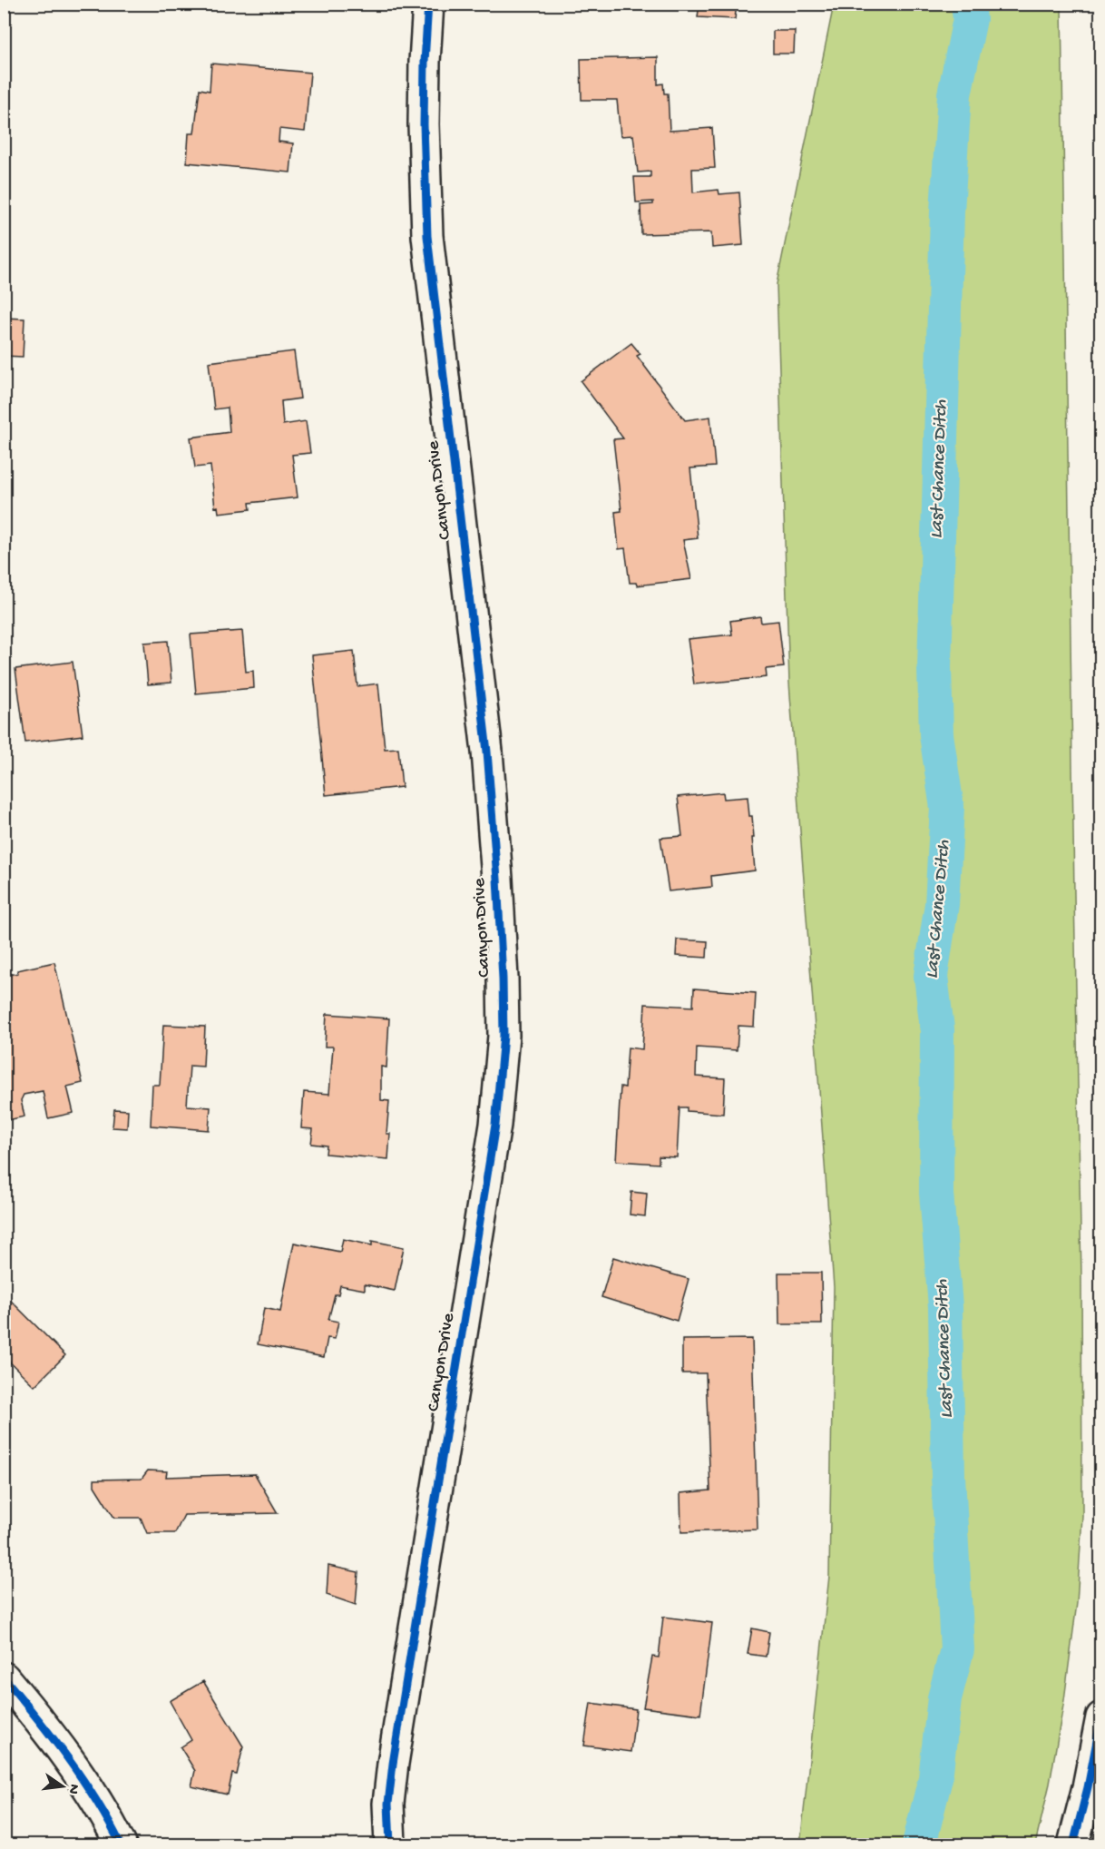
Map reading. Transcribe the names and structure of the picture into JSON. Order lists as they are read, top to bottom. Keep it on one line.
{"streets":{"street":["Canyon Drive"]},"water":["Last Chance Ditch"],"north":"right"}
